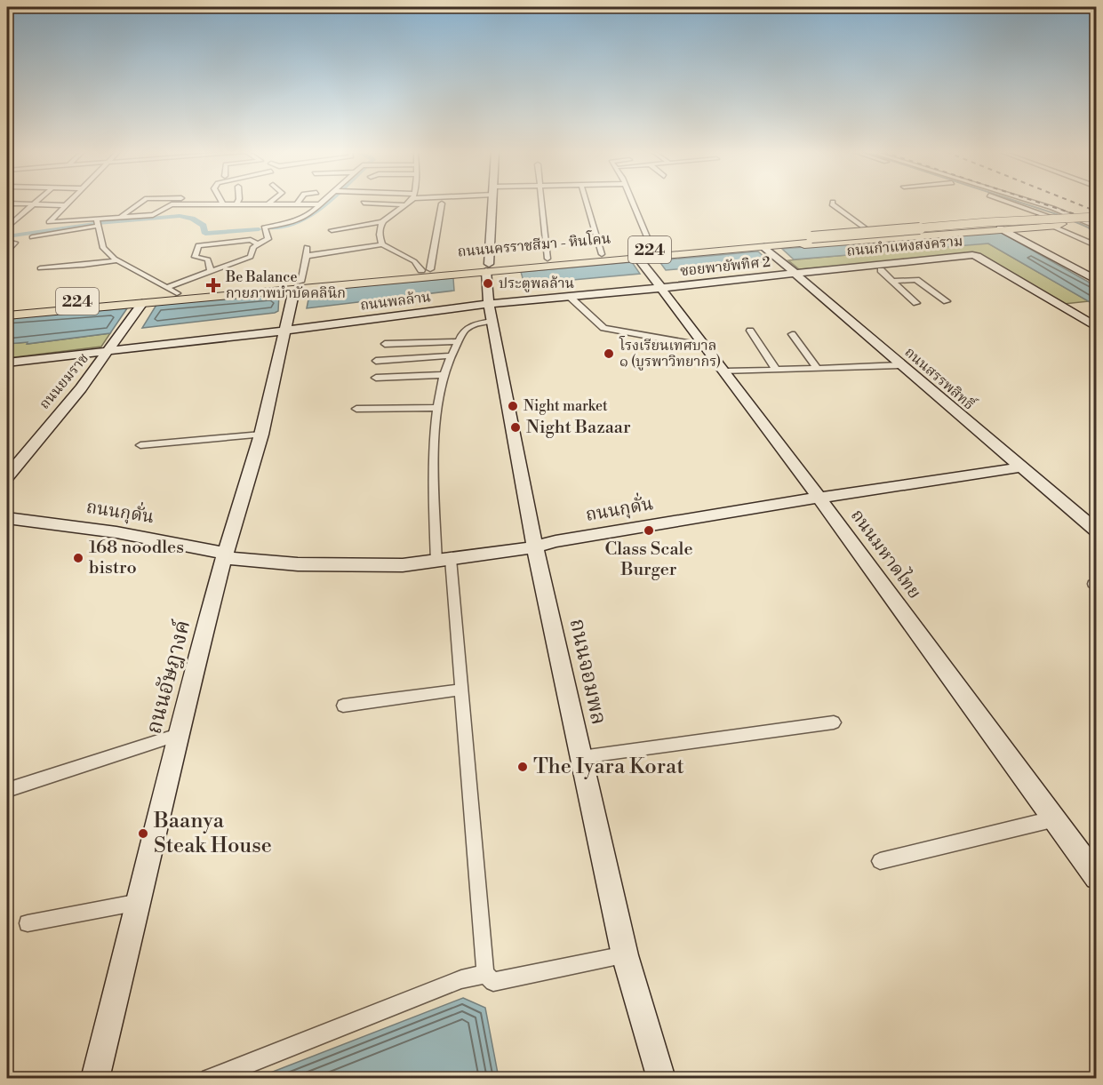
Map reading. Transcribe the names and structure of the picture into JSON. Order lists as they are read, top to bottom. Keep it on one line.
{"streets":{"main road":["ถนนนครราชสีมา - หินโคน","224"],"street":["ถนนกำแหงสงคราม","ซอยพายัพทิศ 2","ถนนพลล้าน","ถนนสรรพสิทธิ์","ถนนยมราช","ถนนกุดั่น","ถนนมหาดไทย","ถนนจอมพล","ถนนอัษฎางค์"]},"crossings":[["ถนนนครราชสีมา - หินโคน","ถนนสรรพสิทธิ์"],["ถนนนครราชสีมา - หินโคน","ถนนยมราช"],["ถนนนครราชสีมา - หินโคน","ถนนมหาดไทย"],["ถนนนครราชสีมา - หินโคน","ถนนจอมพล"],["ถนนนครราชสีมา - หินโคน","ถนนอัษฎางค์"],["ถนนกำแหงสงคราม","ซอยพายัพทิศ 2"],["ถนนกำแหงสงคราม","ถนนสรรพสิทธิ์"],["ซอยพายัพทิศ 2","ถนนพลล้าน"],["ซอยพายัพทิศ 2","ถนนสรรพสิทธิ์"],["ซอยพายัพทิศ 2","ถนนมหาดไทย"],["ถนนพลล้าน","ถนนยมราช"],["ถนนพลล้าน","ถนนมหาดไทย"],["ถนนพลล้าน","ถนนจอมพล"],["ถนนพลล้าน","ถนนอัษฎางค์"],["ถนนสรรพสิทธิ์","ถนนกุดั่น"],["ถนนกุดั่น","ถนนมหาดไทย"],["ถนนกุดั่น","ถนนจอมพล"],["ถนนกุดั่น","ถนนอัษฎางค์"]],"places":{"other":["ประตูพลล้าน","โรงเรียนเทศบาล ๑ (บูรพาวิทยากร)","Night market","Night Bazaar","Class Scale Burger","168 noodles bistro","The Iyara Korat","Baanya Steak House"],"health":["Be Balance กายภาพบำบัดคลินิก"]}}
